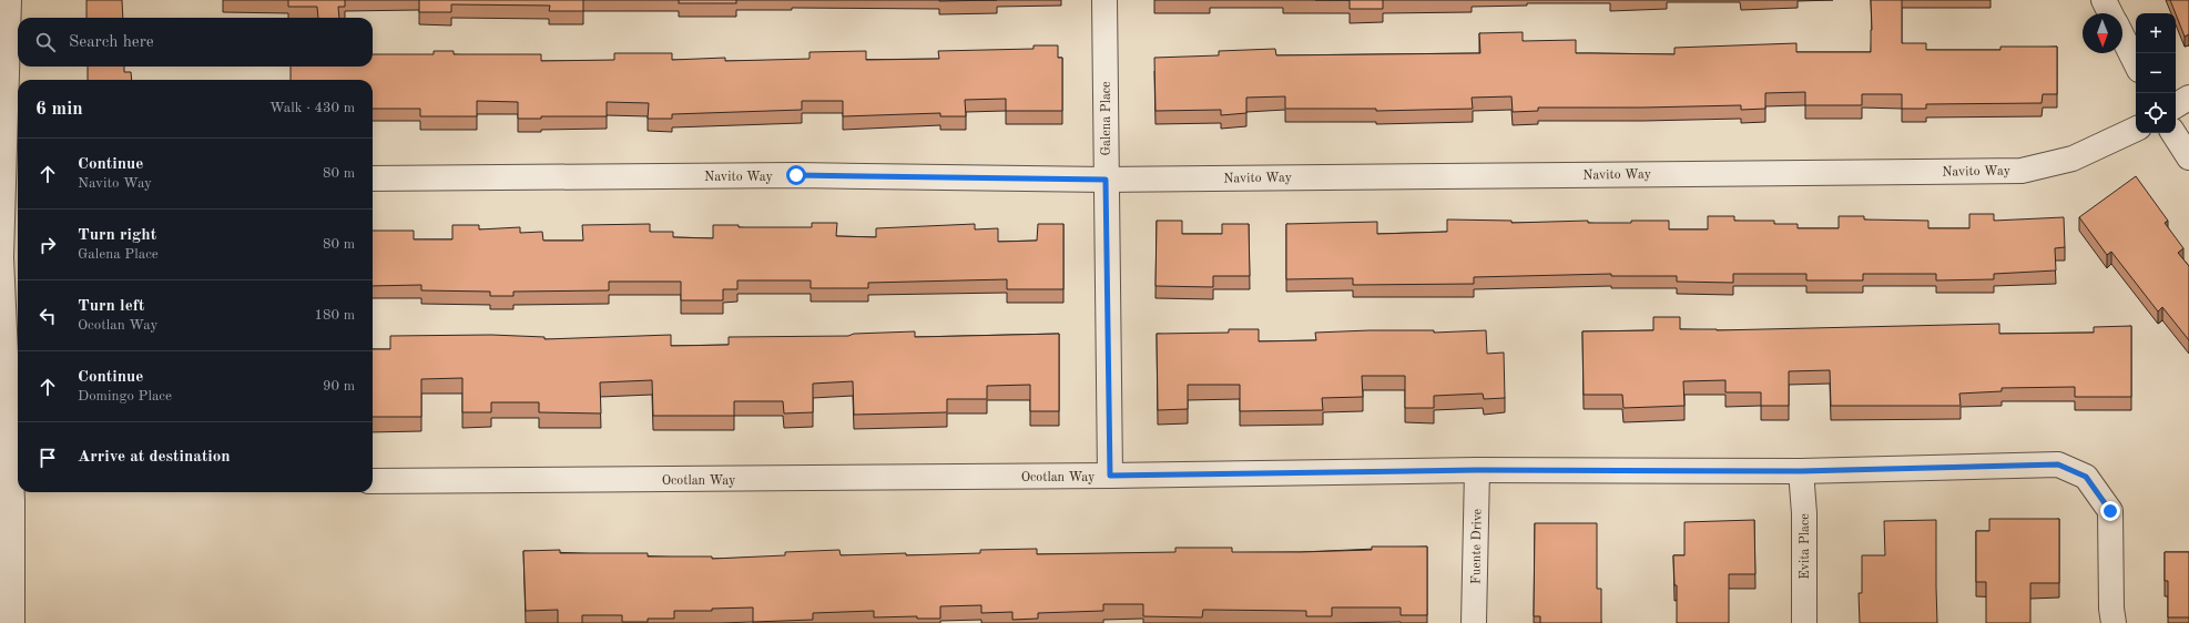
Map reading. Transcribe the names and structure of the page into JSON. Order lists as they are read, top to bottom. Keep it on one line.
{"streets":{"street":["Galena Place","Navito Way","Ocotlan Way","Fuente Drive","Evita Place"]},"crossings":[["Galena Place","Navito Way"],["Galena Place","Ocotlan Way"],["Ocotlan Way","Fuente Drive"],["Ocotlan Way","Evita Place"]],"north":"bottom","page":{"map_buttons":["+","−"],"search":"Search here","heading":["6 min","Walk · 430 m"],"list":[["Continue","Navito Way","80 m"],["Turn right","Galena Place","80 m"],["Turn left","Ocotlan Way","180 m"],["Continue","Domingo Place","90 m"],"Arrive at destination"]}}
